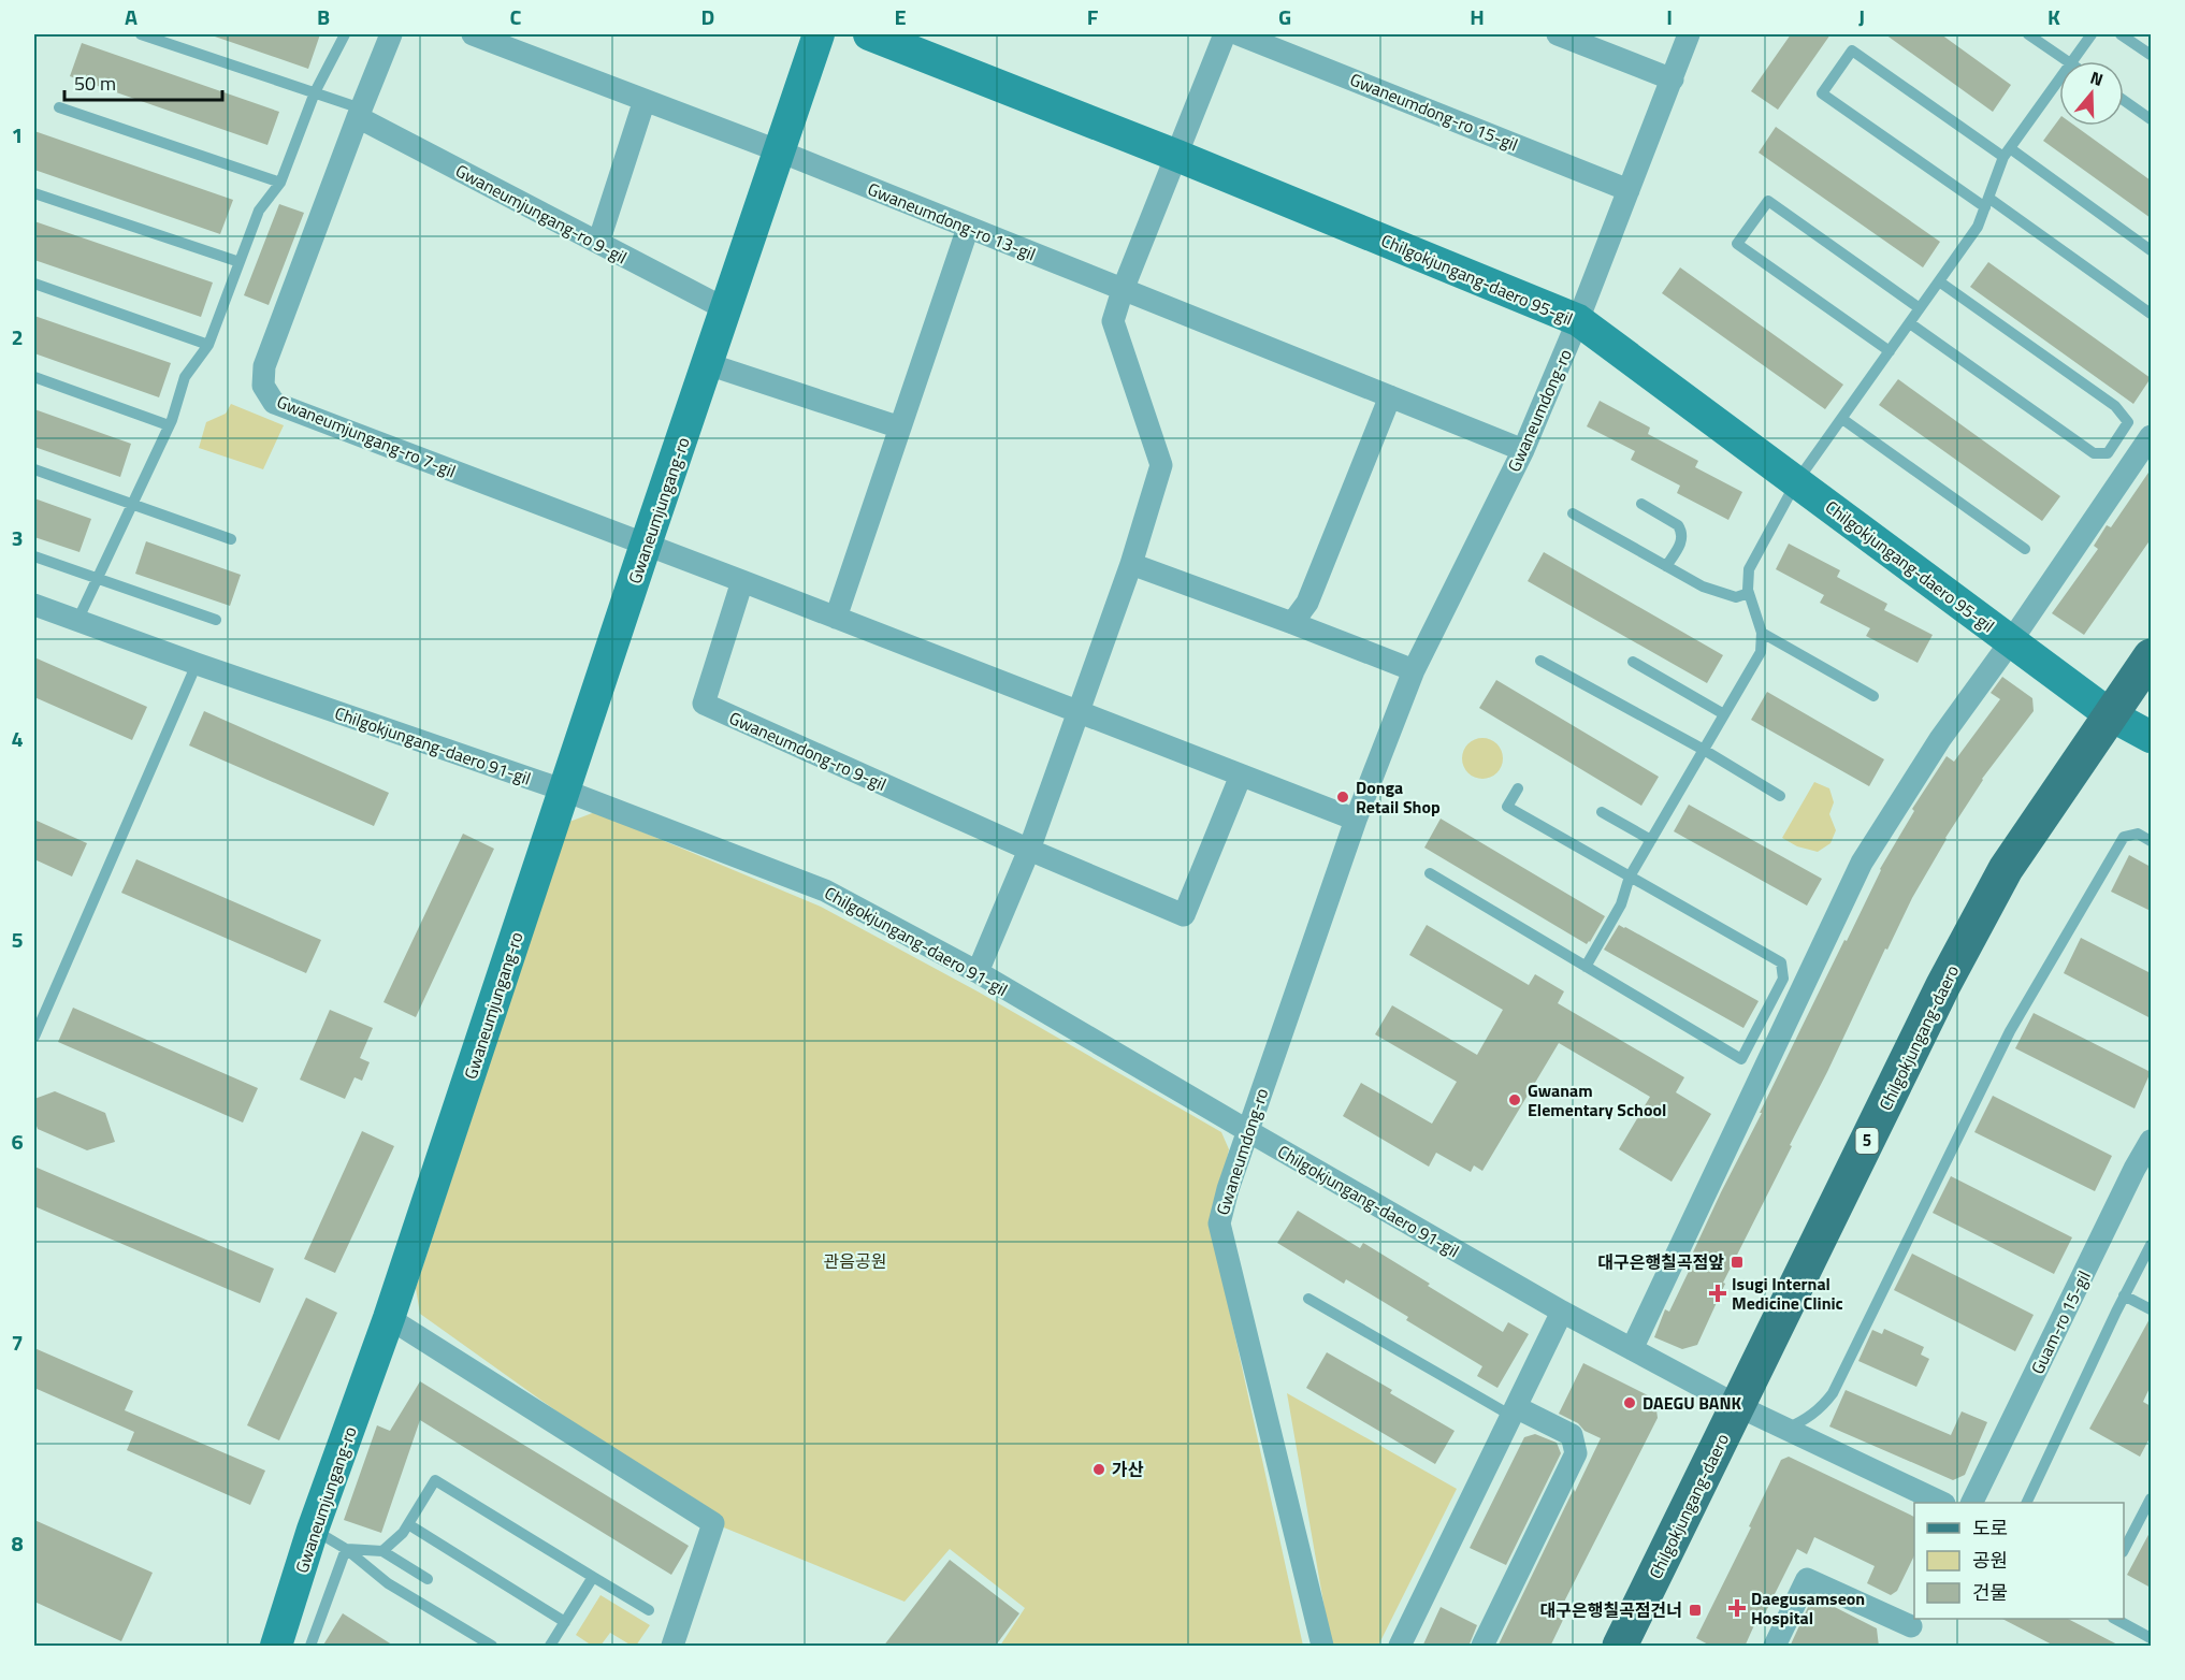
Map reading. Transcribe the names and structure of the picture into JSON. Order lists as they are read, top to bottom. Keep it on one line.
{"streets":{"main road":["Chilgokjungang-daero 95-gil","Gwaneumjungang-ro","Chilgokjungang-daero","5"],"street":["Gwaneumdong-ro 15-gil","Gwaneumjungang-ro 9-gil","Gwaneumdong-ro 13-gil","Gwaneumdong-ro","Gwaneumjungang-ro 7-gil","Chilgokjungang-daero 91-gil","Gwaneumdong-ro 9-gil","Guam-ro 15-gil"]},"crossings":[["Gwaneumdong-ro 15-gil","Gwaneumdong-ro"],["Gwaneumjungang-ro 9-gil","Gwaneumjungang-ro 7-gil"],["Gwaneumjungang-ro 9-gil","Gwaneumjungang-ro"],["Gwaneumdong-ro 13-gil","Gwaneumdong-ro"],["Gwaneumdong-ro 13-gil","Gwaneumjungang-ro"],["Chilgokjungang-daero 95-gil","Gwaneumdong-ro"],["Chilgokjungang-daero 95-gil","Chilgokjungang-daero"],["Gwaneumdong-ro","Chilgokjungang-daero 91-gil"],["Gwaneumjungang-ro 7-gil","Gwaneumjungang-ro"],["Gwaneumjungang-ro","Chilgokjungang-daero 91-gil"],["Chilgokjungang-daero 91-gil","Chilgokjungang-daero"]],"parks":["관음공원"],"places":{"other":["Donga Retail Shop","Gwanam Elementary School","DAEGU BANK","가산"],"transit":["대구은행칠곡점앞","대구은행칠곡점건너"],"health":["Isugi Internal Medicine Clinic","Daegusamseon Hospital"]},"legend":["도로","공원","건물"],"scale_bar":"50 m","north":"top","grid":{"columns":["A","B","C","D","E","F","G","H","I","J","K"],"rows":["1","2","3","4","5","6","7","8"]}}
